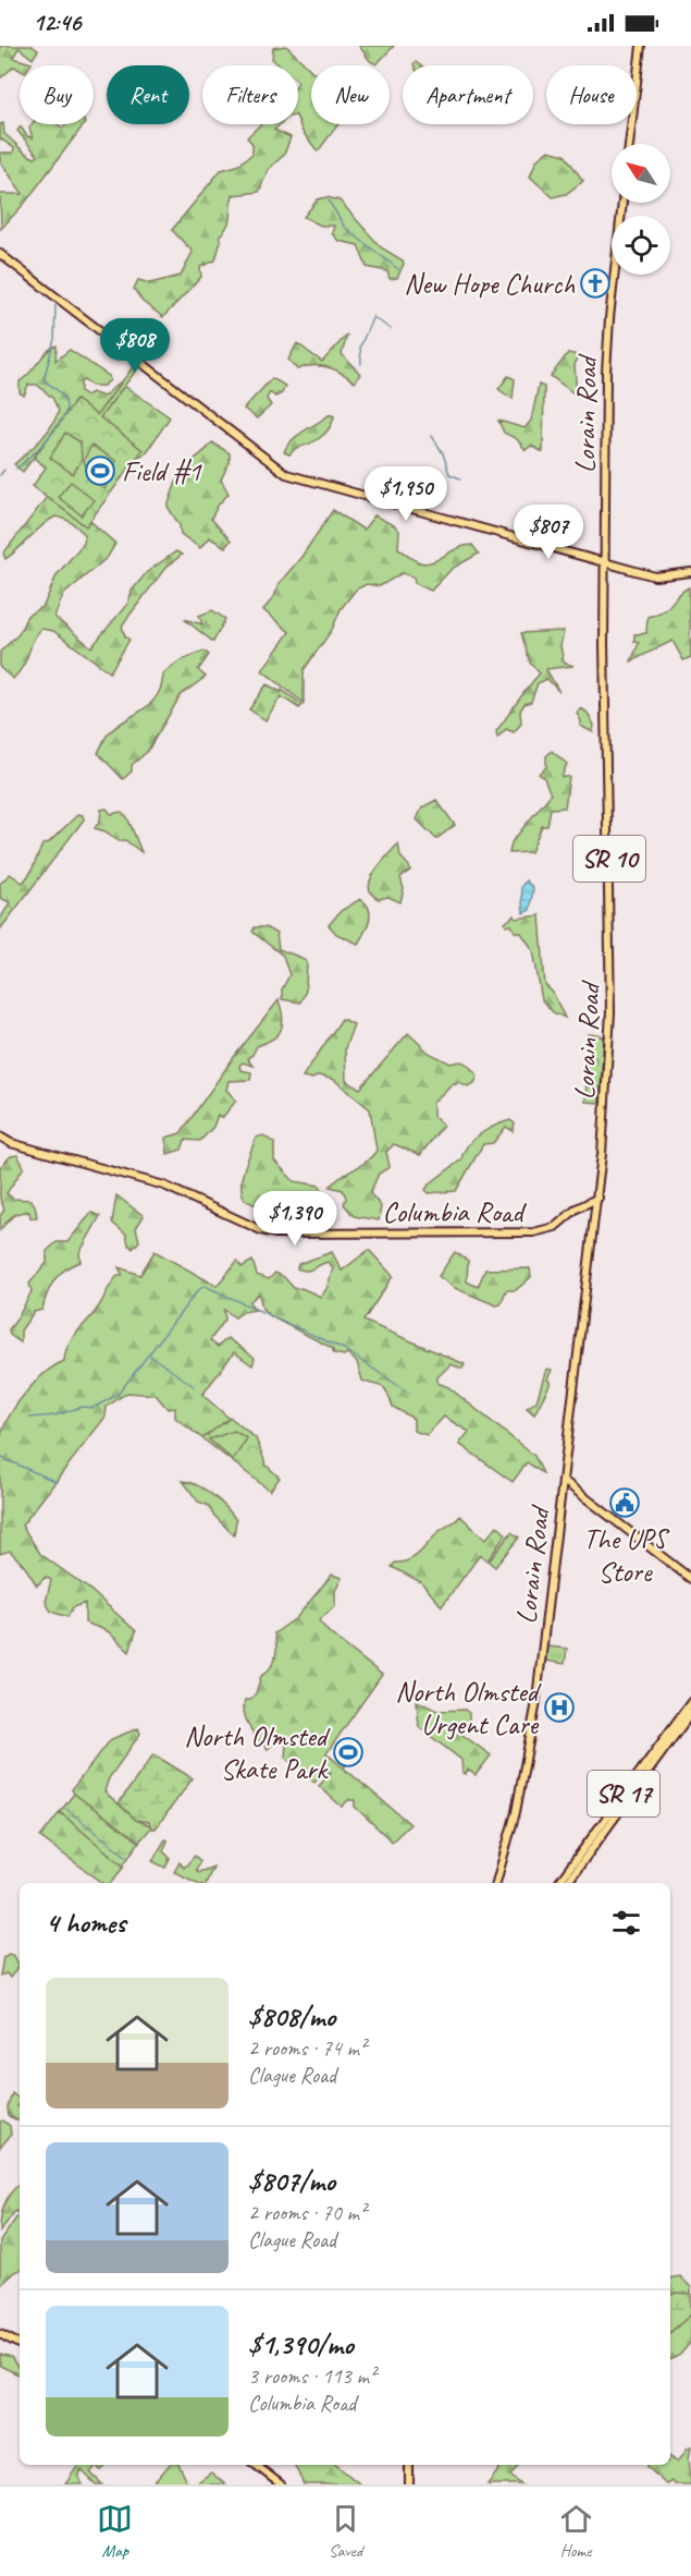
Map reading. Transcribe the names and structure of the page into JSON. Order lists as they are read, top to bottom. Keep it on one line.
{"streets":{"main road":["Lorain Road","SR 10","Columbia Road","SR 17"]},"crossings":[["Lorain Road","Columbia Road"]],"places":{"church":["New Hope Church"],"sports":["Field #1","North Olmsted Skate Park"],"public building":["The UPS Store"],"hospital":["North Olmsted Urgent Care"]},"north":"top left","page":{"status":"12:46","chip":["Buy","Rent","Filters","New","Apartment","House"],"price":["$808","$1,950","$807","$1,390"],"heading":"4 homes","list":[{"name":"$808/mo","note":"2 rooms · 74 m² · Clague Road"},{"name":"$807/mo","note":"2 rooms · 70 m² · Clague Road"},{"name":"$1,390/mo","note":"3 rooms · 113 m² · Columbia Road"}],"tabs":["Map","Saved","Home"]}}
